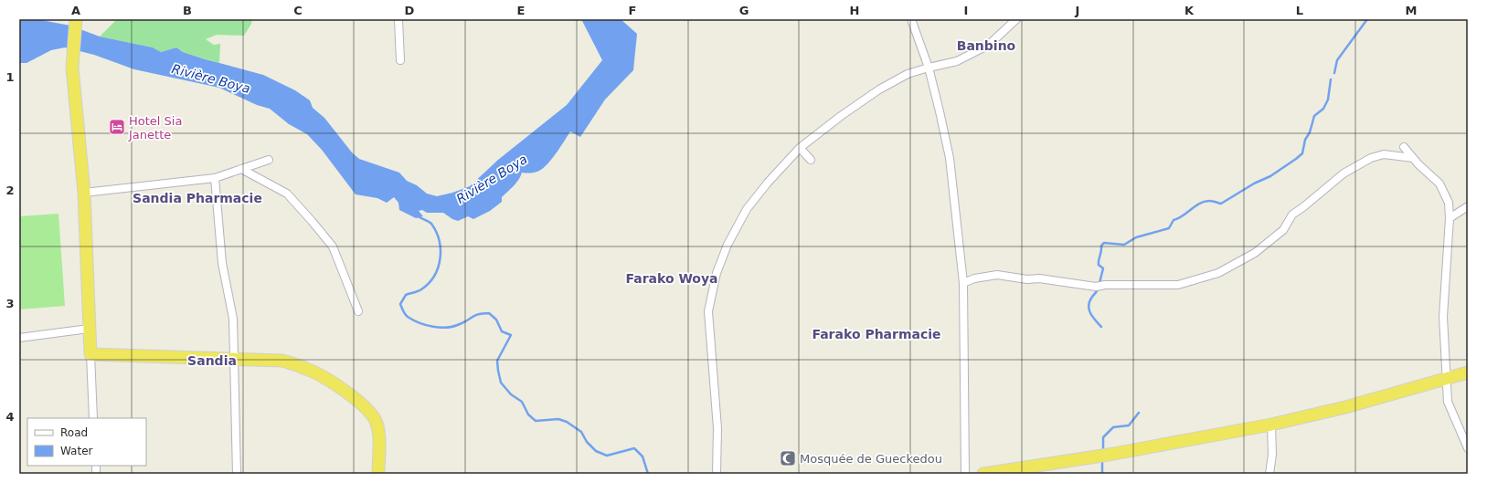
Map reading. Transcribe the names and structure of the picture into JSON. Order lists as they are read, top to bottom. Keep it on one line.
{"districts":["Banbino","Sandia Pharmacie","Farako Woya","Farako Pharmacie","Sandia"],"water":["Rivière Boya"],"places":{"hotel":["Hotel Sia Janette"],"mosque":["Mosquée de Gueckedou"]},"legend":["Road","Water"],"grid":{"columns":["A","B","C","D","E","F","G","H","I","J","K","L","M"],"rows":["1","2","3","4"]}}
